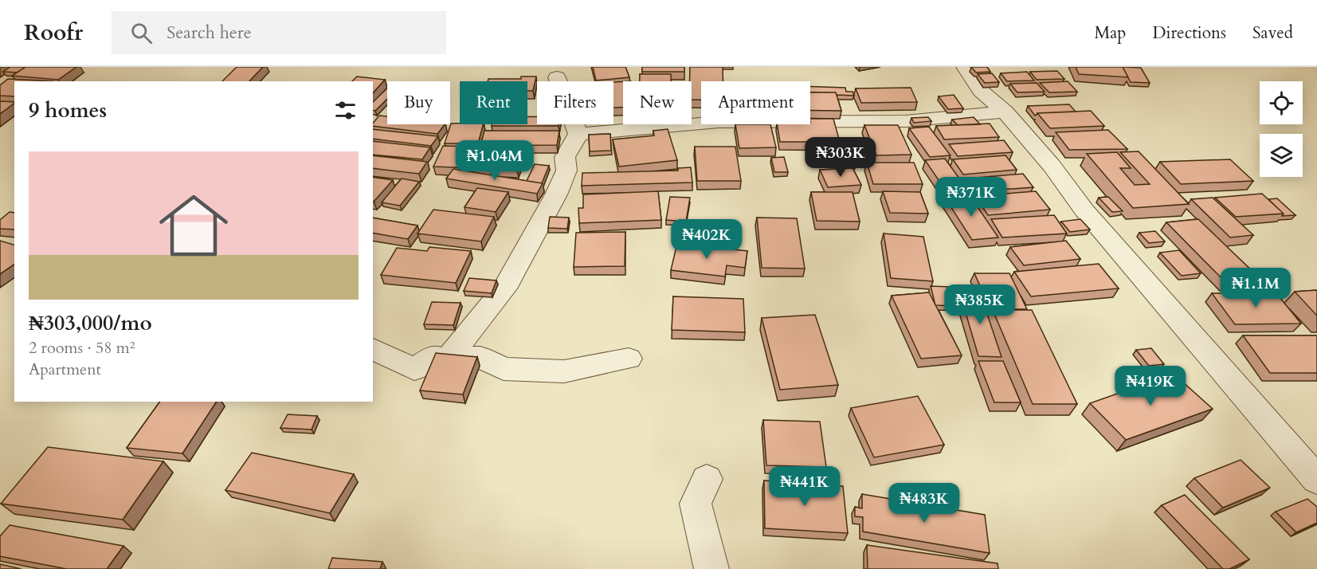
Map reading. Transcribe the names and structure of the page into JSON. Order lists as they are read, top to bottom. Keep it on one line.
{"page":{"header":"Roofr","search":"Search here","nav":["Map","Directions","Saved"],"chip":["Buy","Rent","Filters","New","Apartment"],"heading":"9 homes","price":["₦303K","₦1.04M","₦371K","₦402K","₦1.1M","₦385K","₦419K","₦441K","₦483K"],"list":[{"name":"₦303,000/mo","note":"2 rooms · 58 m² · Apartment"}]}}
